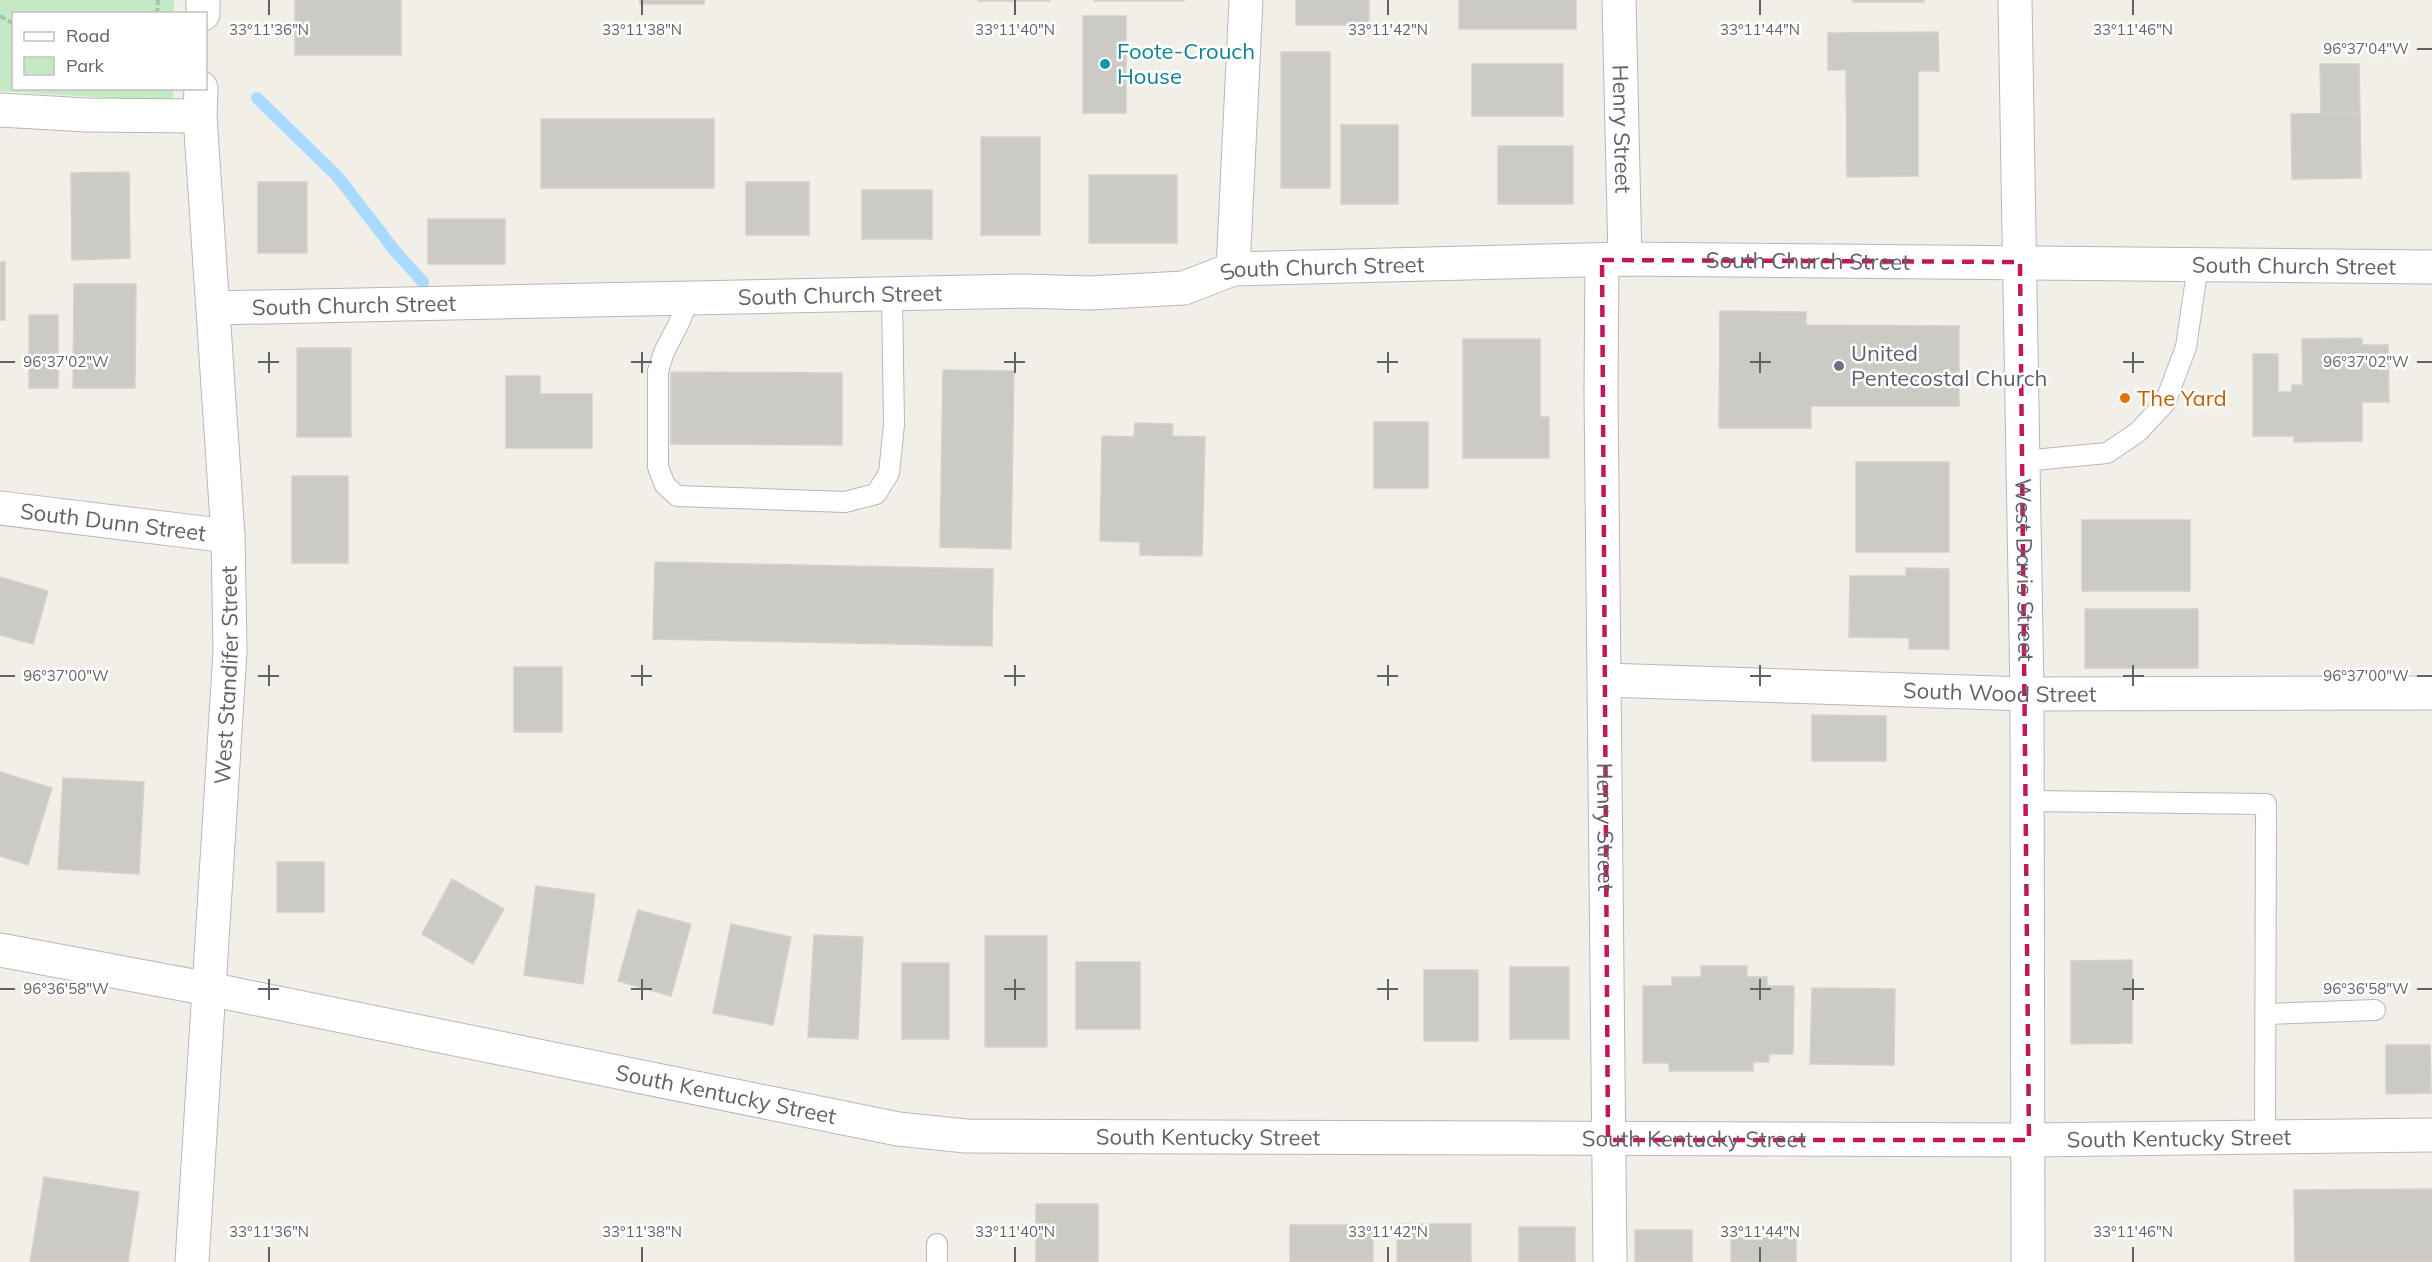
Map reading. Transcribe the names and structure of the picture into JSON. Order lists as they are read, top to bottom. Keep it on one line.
{"streets":{"street":["Henry Street","South Church Street","South Dunn Street","West Davis Street","West Standifer Street","South Wood Street","South Kentucky Street"]},"crossings":[["Henry Street","South Church Street"],["Henry Street","South Wood Street"],["Henry Street","South Kentucky Street"],["South Church Street","West Davis Street"],["South Church Street","West Standifer Street"],["South Dunn Street","West Standifer Street"],["West Davis Street","South Wood Street"],["West Davis Street","South Kentucky Street"],["West Standifer Street","South Kentucky Street"]],"places":["Foote-Crouch House","United Pentecostal Church","The Yard"],"legend":["Road","Park"],"coordinates":["33°11'36\"N","33°11'38\"N","33°11'40\"N","33°11'42\"N","33°11'44\"N","33°11'46\"N","96°37'04\"W","96°37'02\"W","96°37'00\"W","96°36'58\"W"]}
